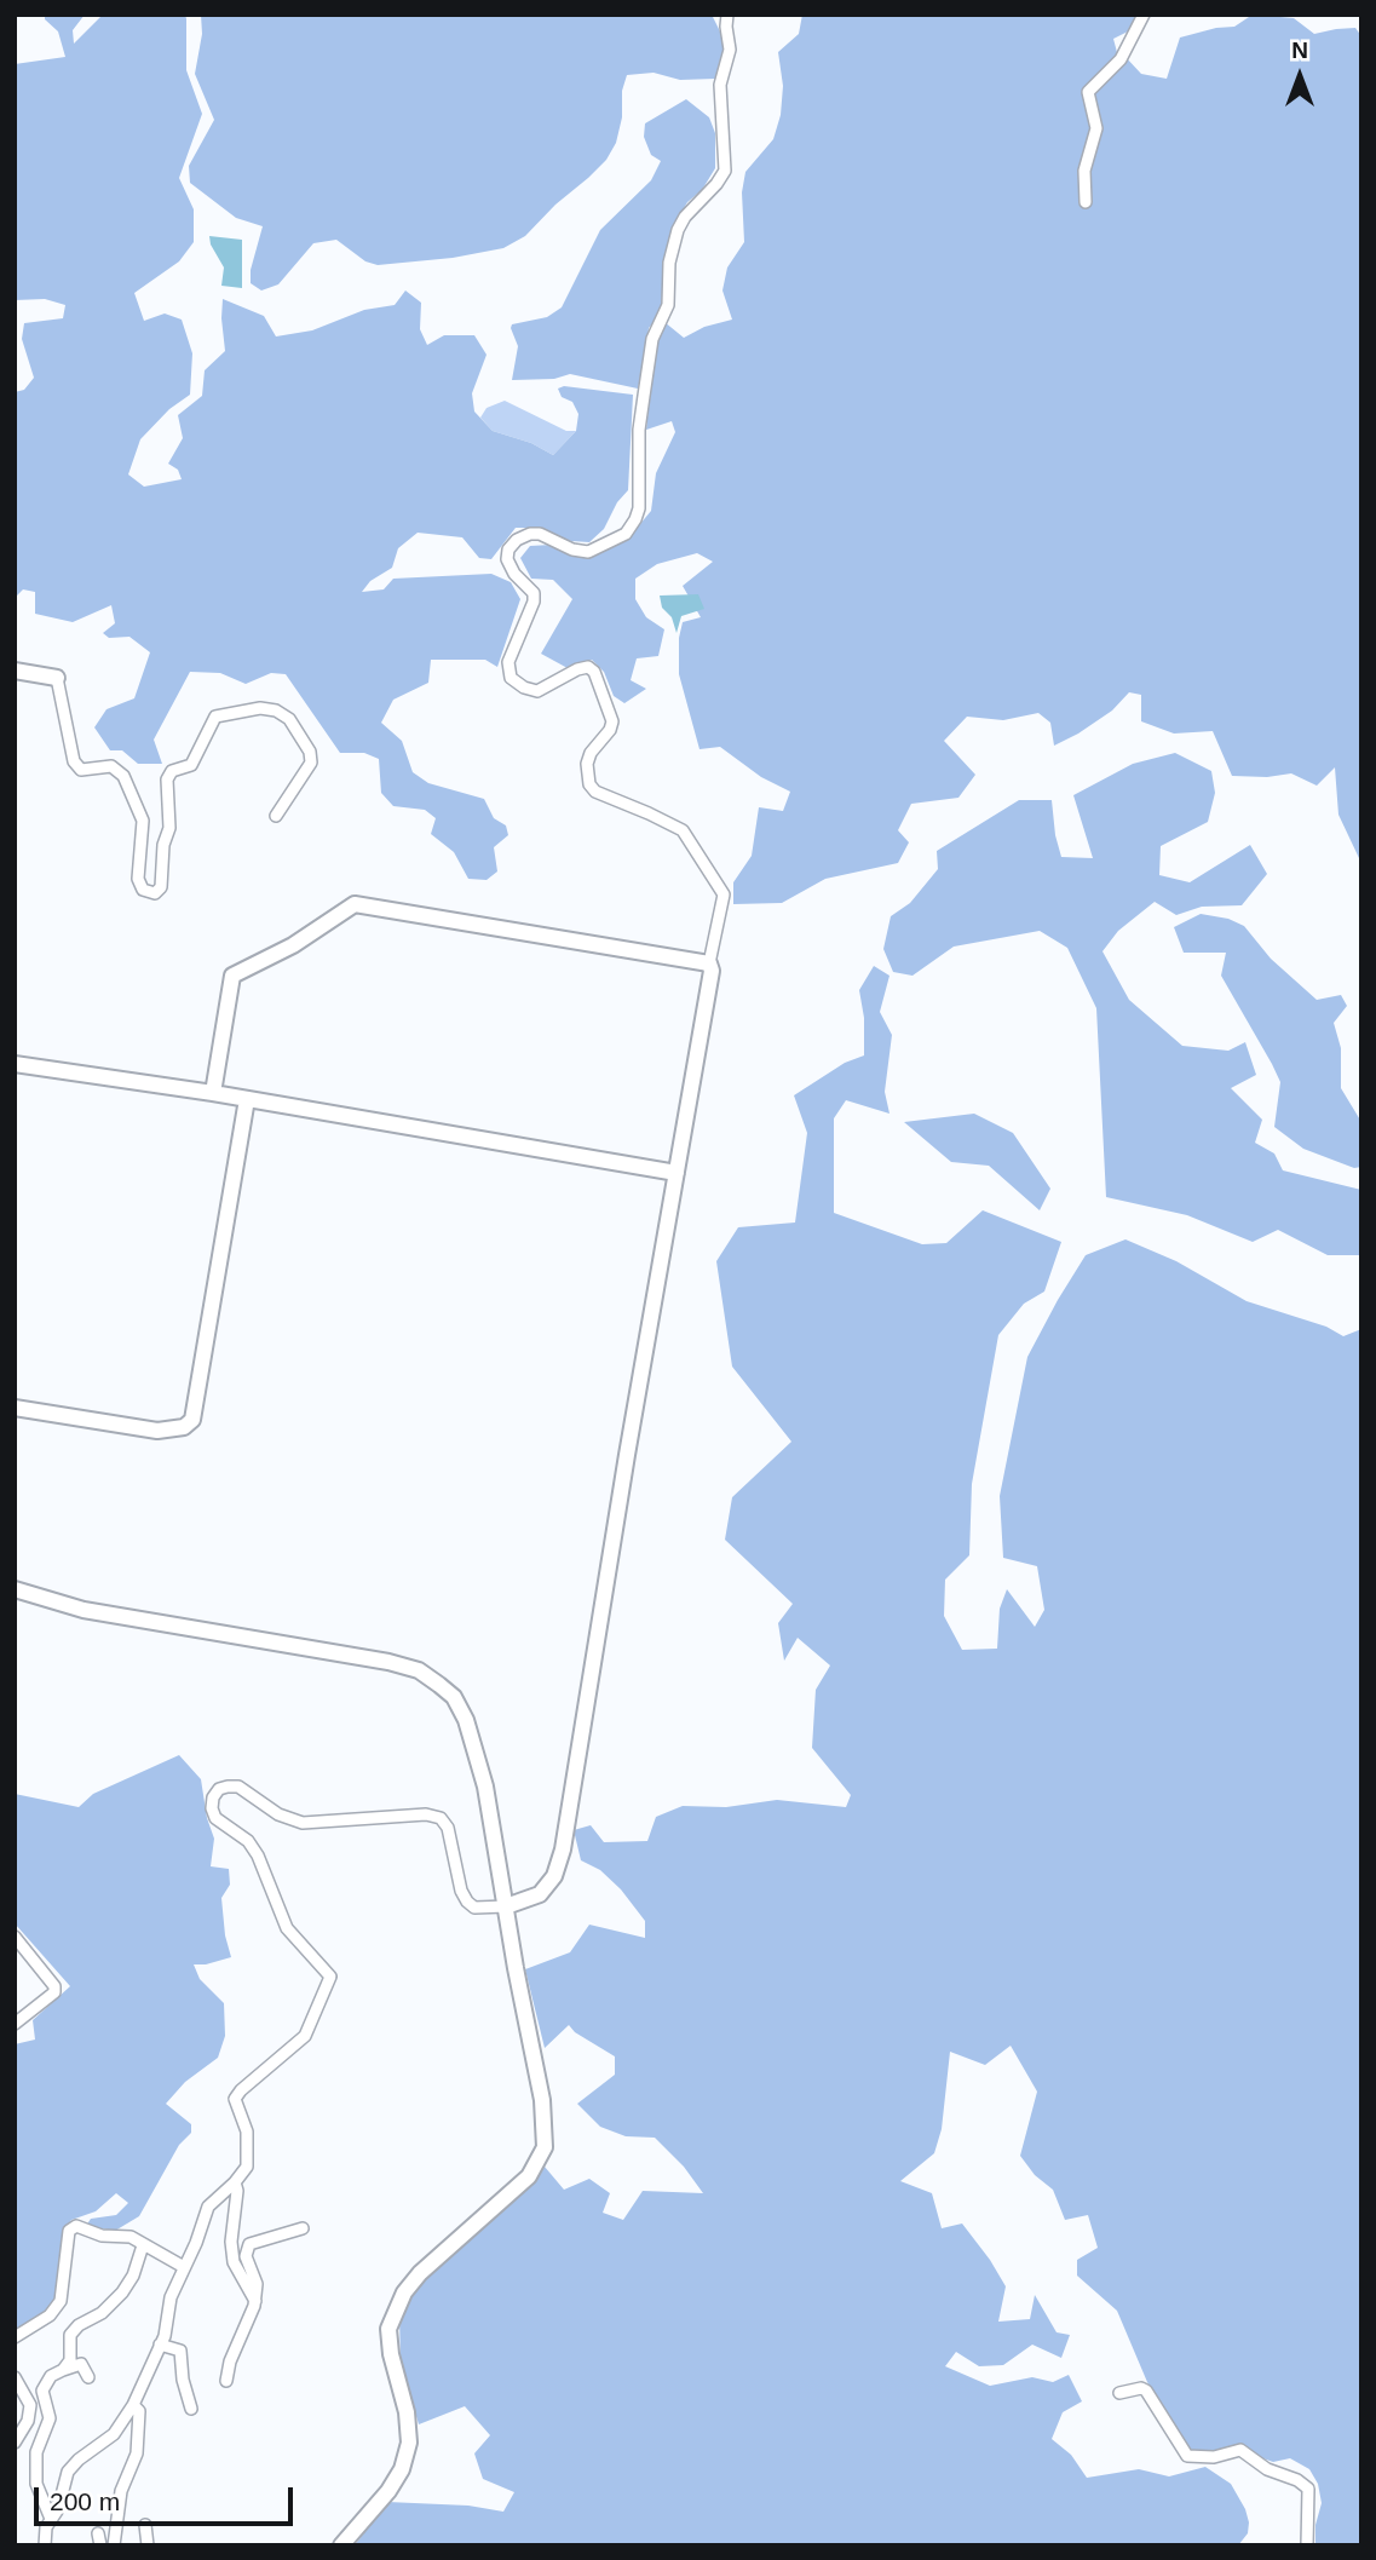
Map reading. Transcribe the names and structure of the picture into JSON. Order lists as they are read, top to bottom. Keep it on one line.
{"scale_bar":"200 m","north":"top"}
